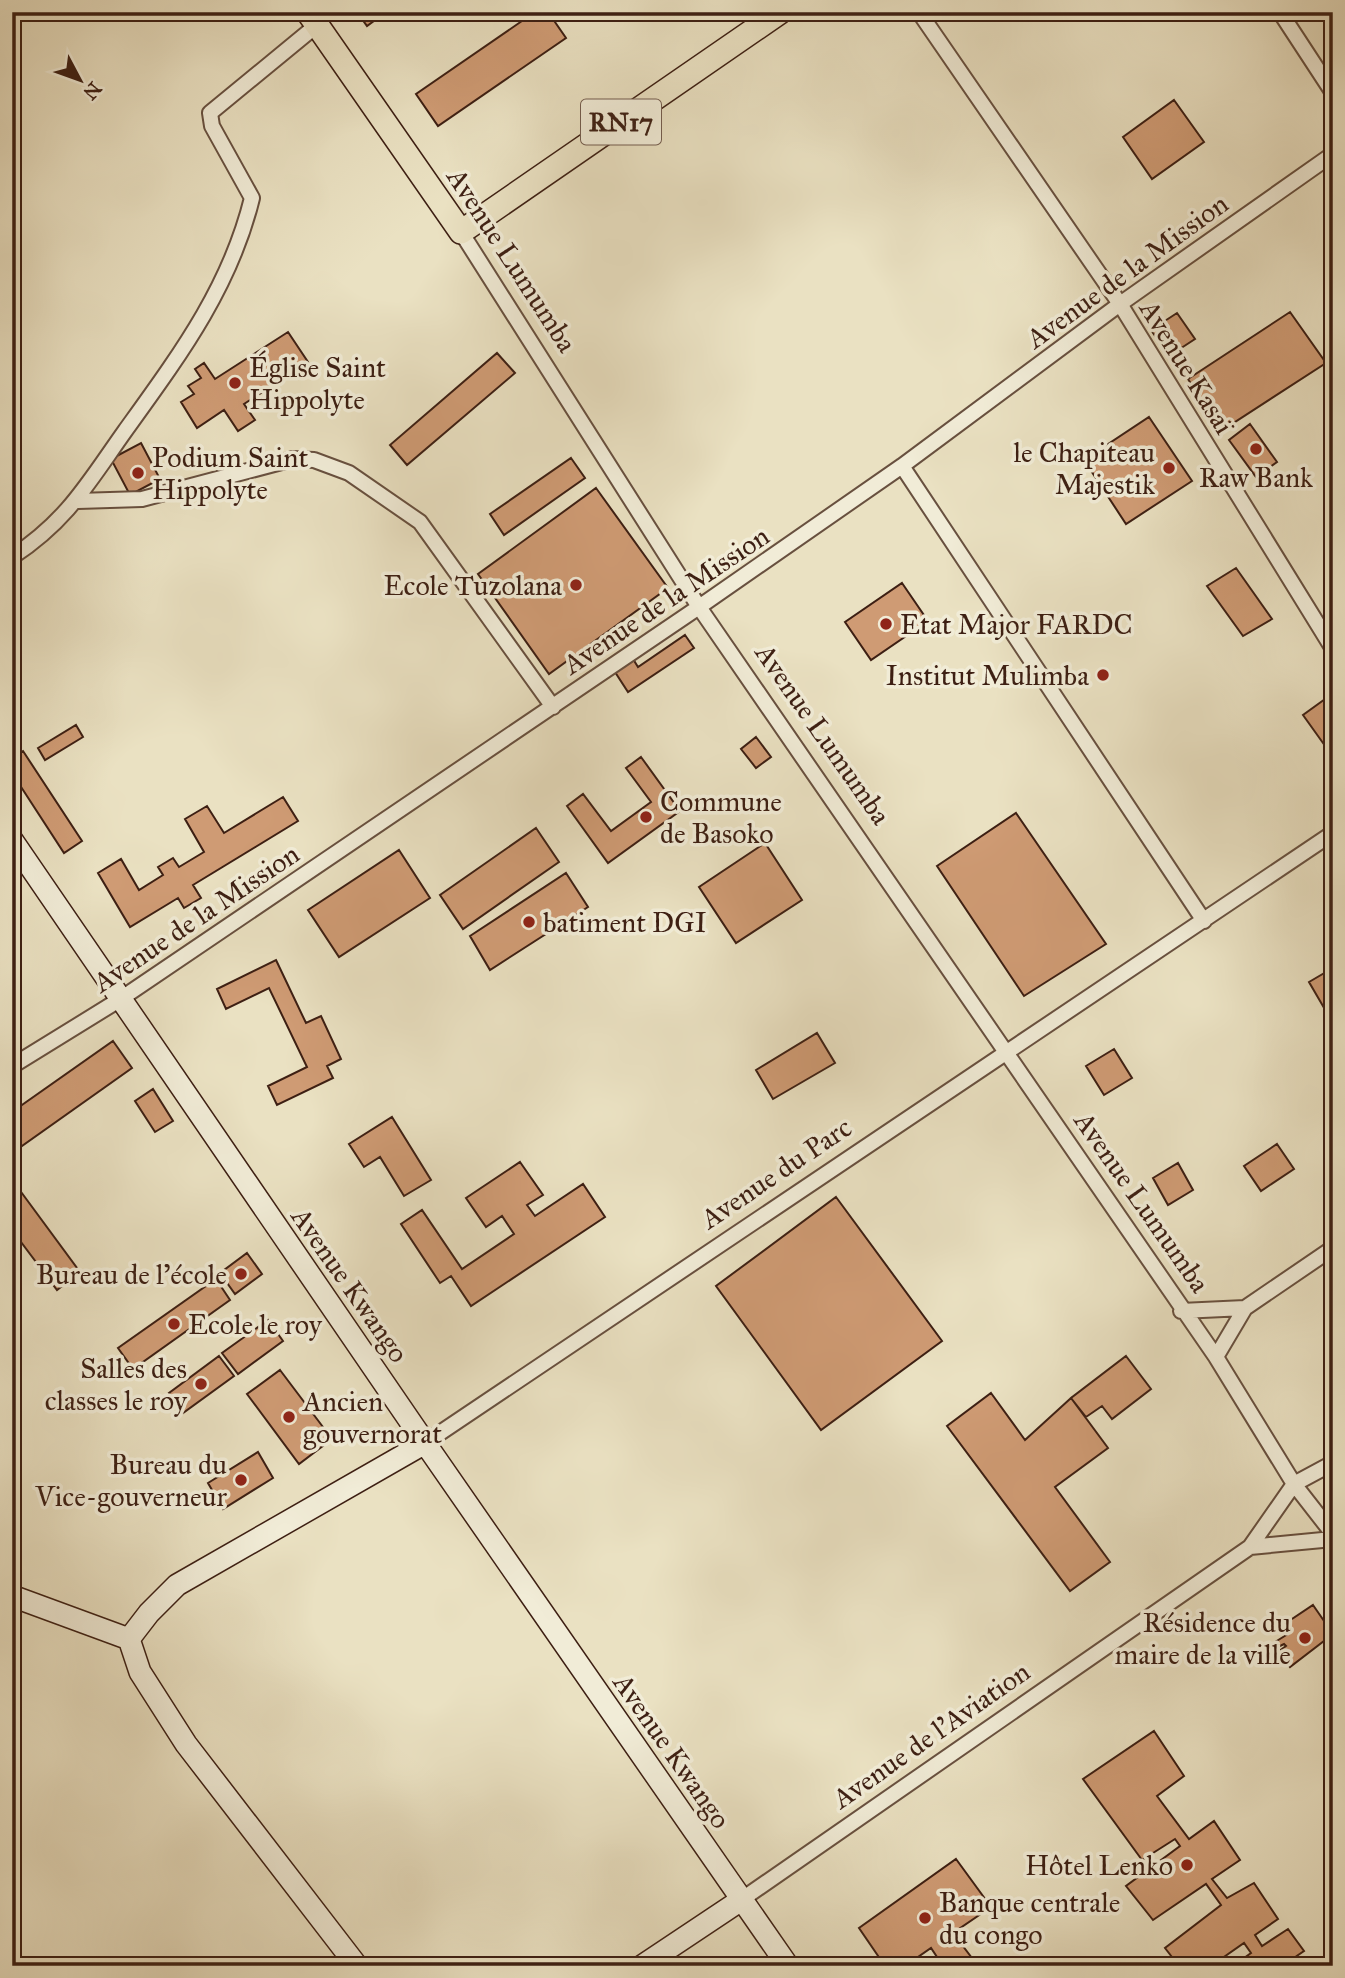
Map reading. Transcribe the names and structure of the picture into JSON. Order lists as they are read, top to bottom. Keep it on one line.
{"streets":{"main road":["RN17","Avenue Lumumba"],"street":["Avenue de la Mission","Avenue Kasaï","Avenue du Parc","Avenue Kwango","Avenue de l'Aviation"]},"crossings":[["RN17","Avenue Lumumba"],["Avenue Lumumba","Avenue de la Mission"],["Avenue Lumumba","Avenue du Parc"],["Avenue Lumumba","Avenue de l'Aviation"],["Avenue de la Mission","Avenue Kasaï"],["Avenue de la Mission","Avenue Kwango"],["Avenue du Parc","Avenue Kwango"],["Avenue Kwango","Avenue de l'Aviation"]],"places":["Église Saint Hippolyte","Raw Bank","le Chapiteau Majestik","Podium Saint Hippolyte","Ecole Tuzolana","Etat Major FARDC","Institut Mulimba","Commune de Basoko","batiment DGI","Bureau de l'école","Ecole le roy","Salles des classes le roy","Ancien gouvernorat","Bureau du Vice-gouverneur","Résidence du maire de la ville","Hôtel Lenko","Banque centrale du congo"],"north":"bottom right"}
